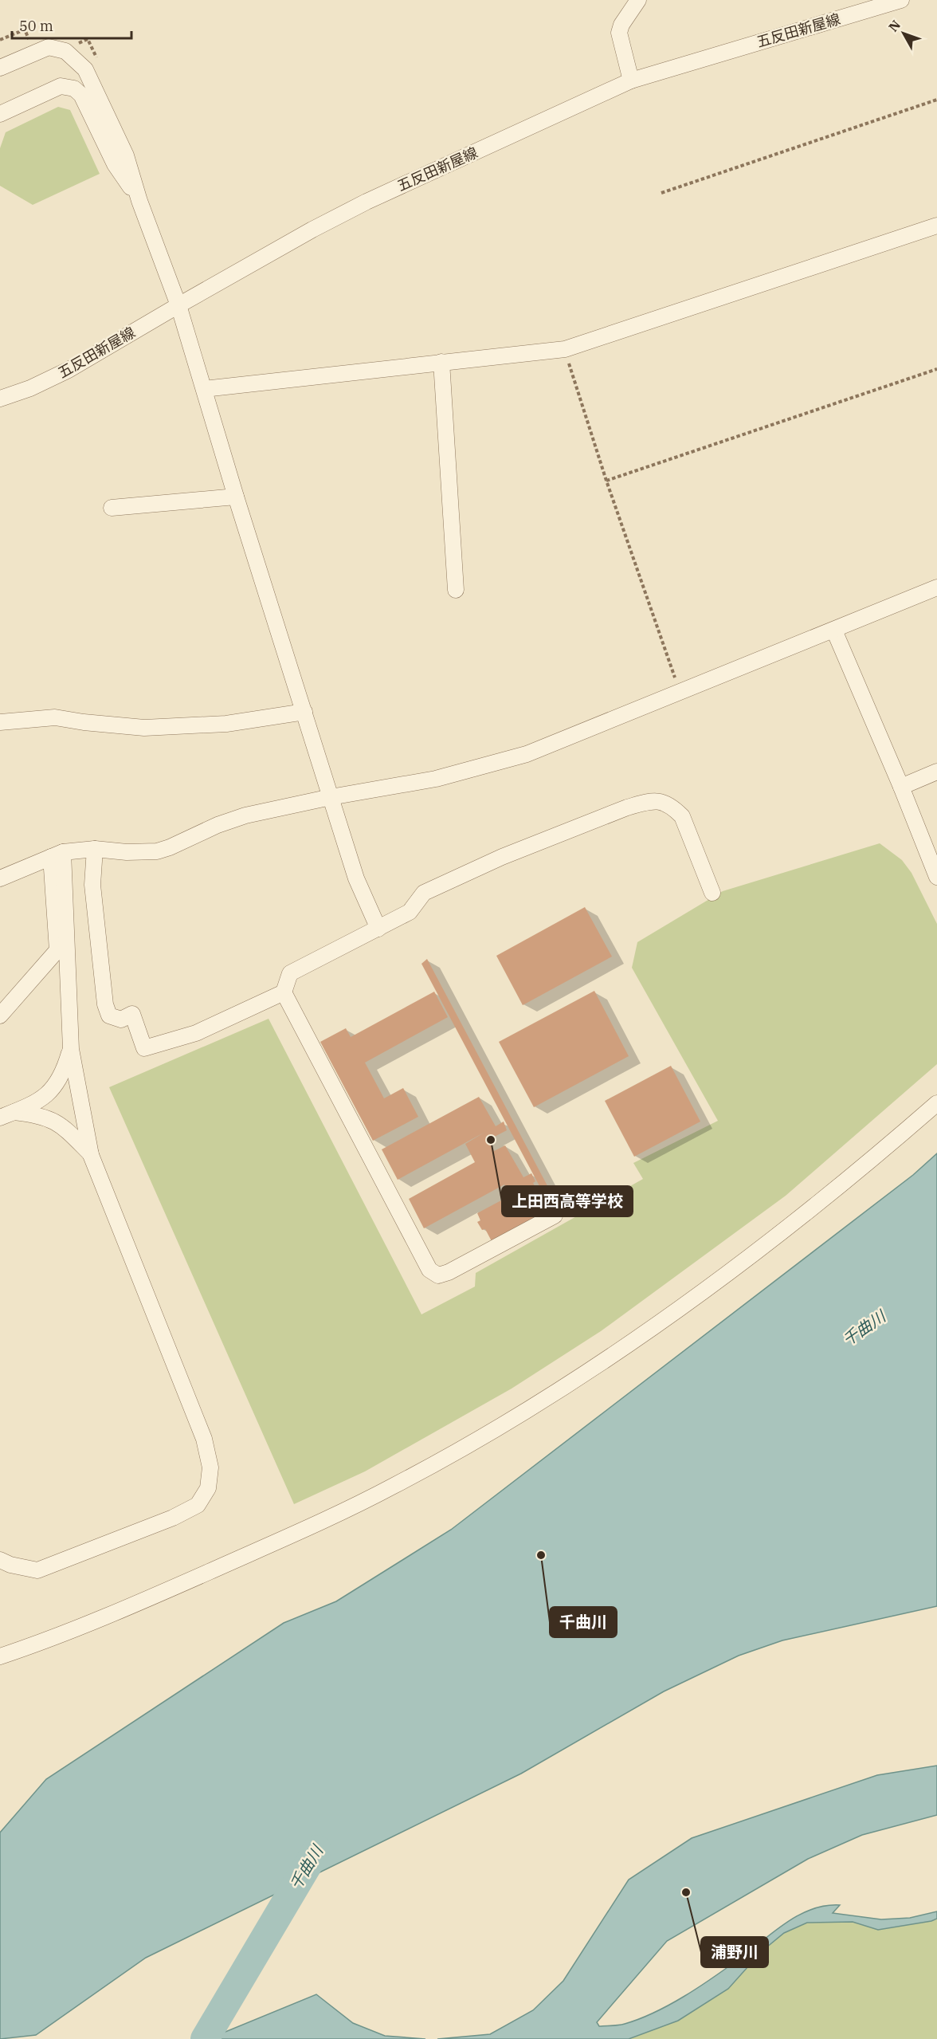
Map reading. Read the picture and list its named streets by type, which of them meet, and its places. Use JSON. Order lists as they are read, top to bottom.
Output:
{
  "streets": {
    "street": ["五反田新屋線"]
  },
  "water": ["千曲川"],
  "places": ["上田西高等学校", "千曲川", "浦野川"],
  "scale_bar": "50 m",
  "north": "top left"
}
